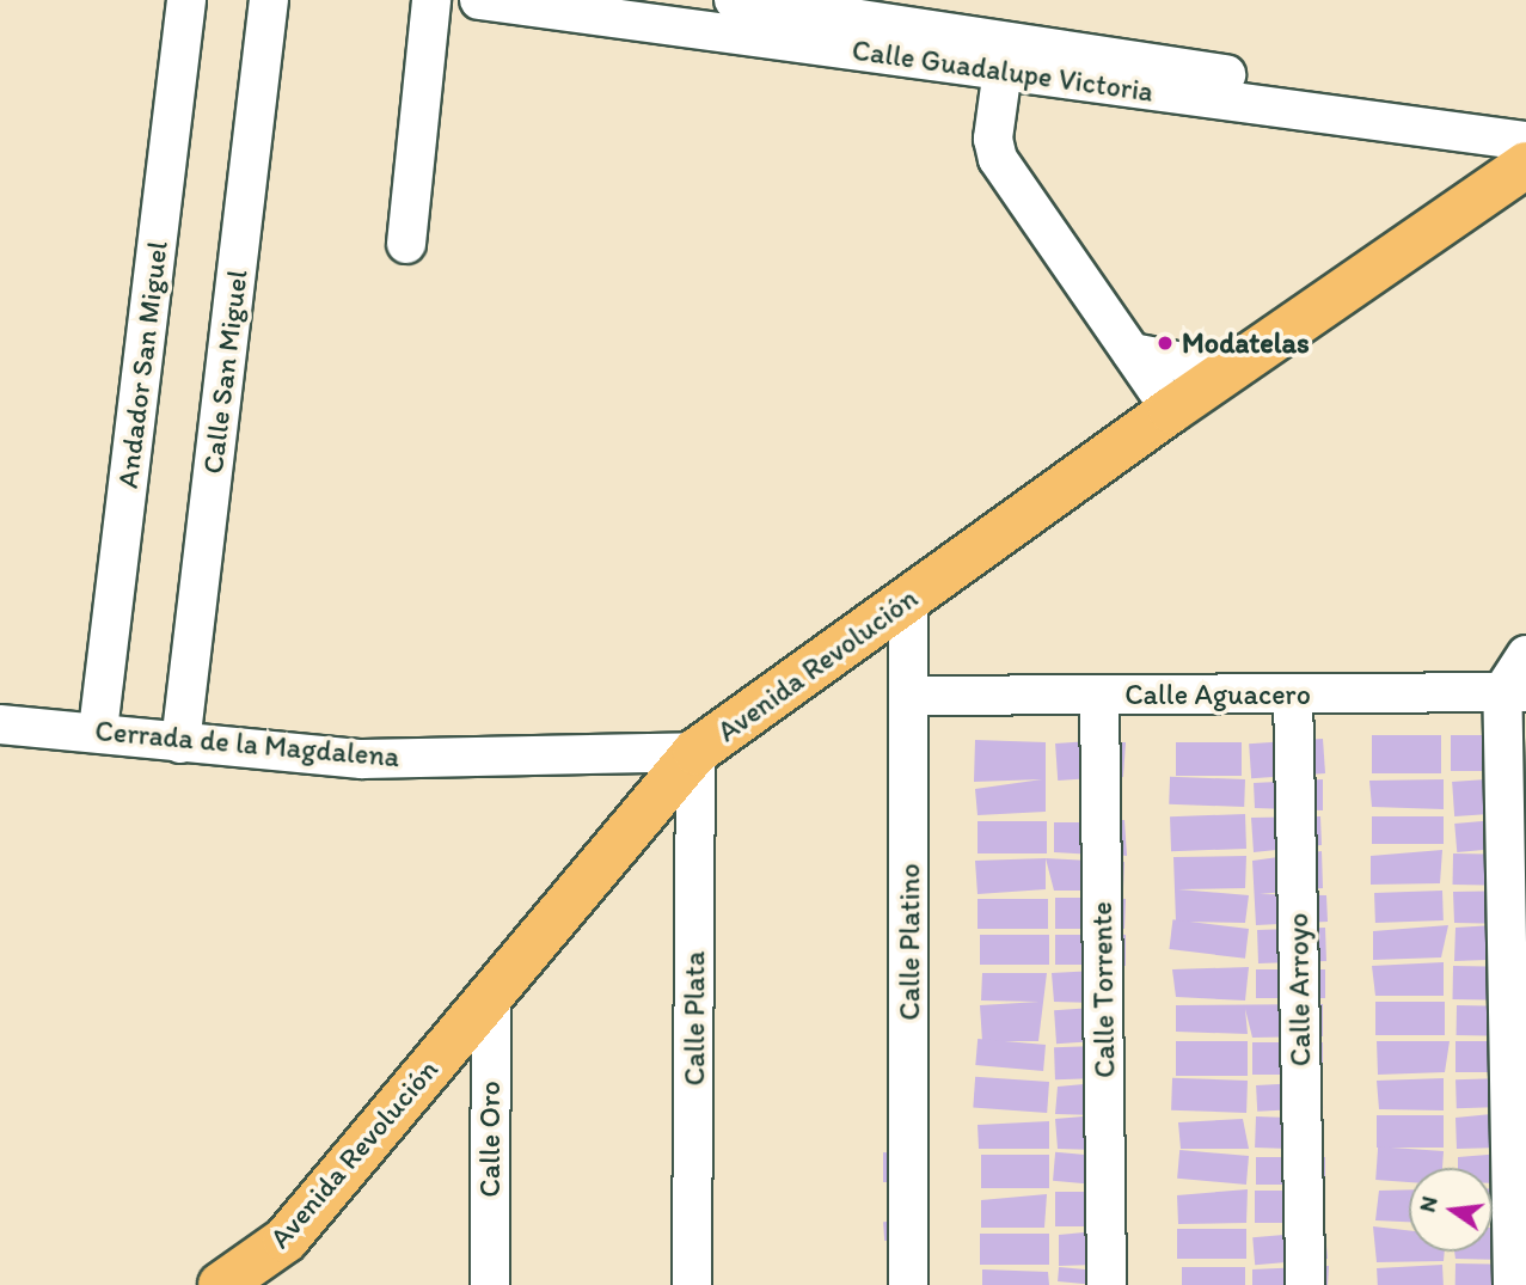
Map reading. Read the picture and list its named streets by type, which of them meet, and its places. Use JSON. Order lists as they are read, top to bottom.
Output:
{
  "streets": {
    "main road": ["Avenida Revolución"],
    "street": [
      "Calle Guadalupe Victoria",
      "Andador San Miguel",
      "Calle San Miguel",
      "Calle Aguacero",
      "Cerrada de la Magdalena",
      "Calle Platino",
      "Calle Torrente",
      "Calle Arroyo",
      "Calle Plata",
      "Calle Oro"
    ]
  },
  "crossings": [
    ["Andador San Miguel", "Cerrada de la Magdalena"],
    ["Calle San Miguel", "Cerrada de la Magdalena"],
    ["Avenida Revolución", "Cerrada de la Magdalena"],
    ["Avenida Revolución", "Calle Platino"],
    ["Avenida Revolución", "Calle Plata"],
    ["Avenida Revolución", "Calle Oro"],
    ["Calle Aguacero", "Calle Platino"],
    ["Calle Aguacero", "Calle Torrente"],
    ["Calle Aguacero", "Calle Arroyo"],
    ["Cerrada de la Magdalena", "Calle Plata"]
  ],
  "places": ["Modatelas"],
  "north": "left"
}
